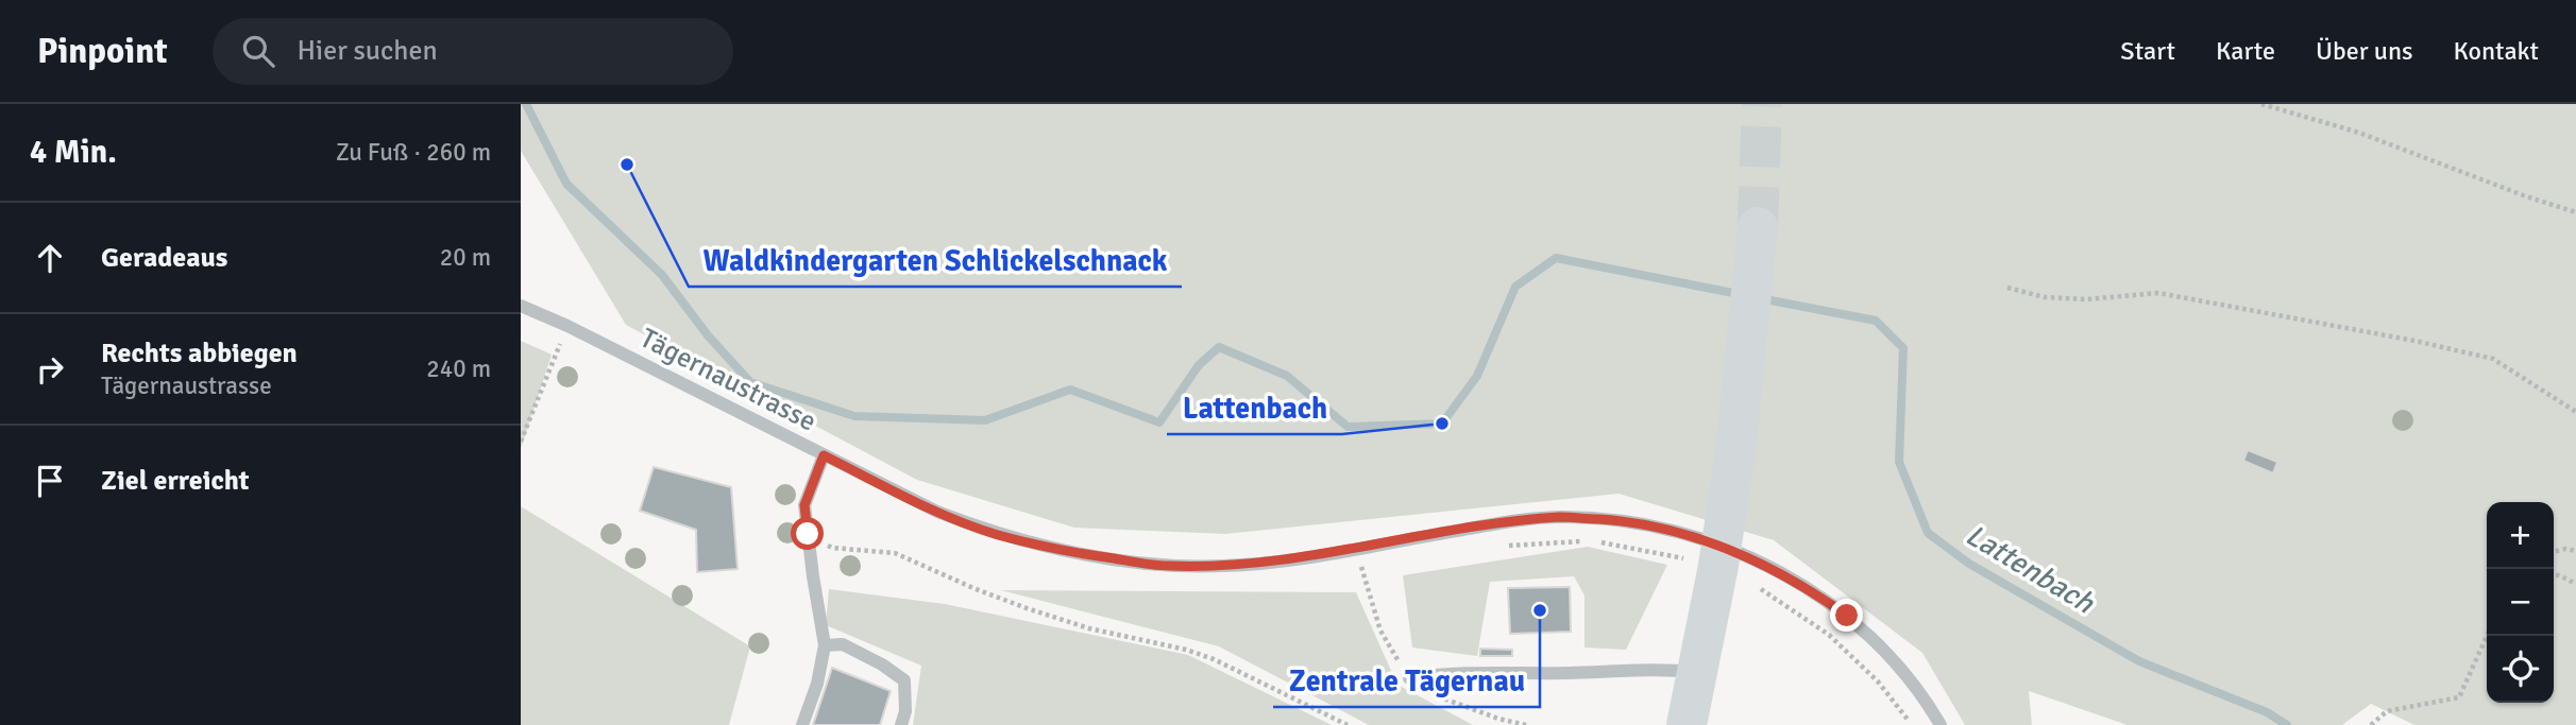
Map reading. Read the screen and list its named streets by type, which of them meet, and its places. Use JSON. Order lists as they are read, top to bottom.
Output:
{
  "streets": {
    "street": ["Tägernaustrasse"]
  },
  "water": ["Lattenbach"],
  "places": ["Waldkindergarten Schlickelschnack", "Lattenbach", "Zentrale Tägernau"],
  "page": {
    "header": "Pinpoint",
    "search": "Hier suchen",
    "nav": [
      "Start",
      "Karte",
      "Über uns",
      "Kontakt"
    ],
    "heading": ["4 Min.", "Zu Fuß · 260 m"],
    "list": [
      ["Geradeaus", "20 m"],
      ["Rechts abbiegen", "Tägernaustrasse", "240 m"],
      "Ziel erreicht"
    ],
    "map_buttons": ["+", "−"]
  }
}
